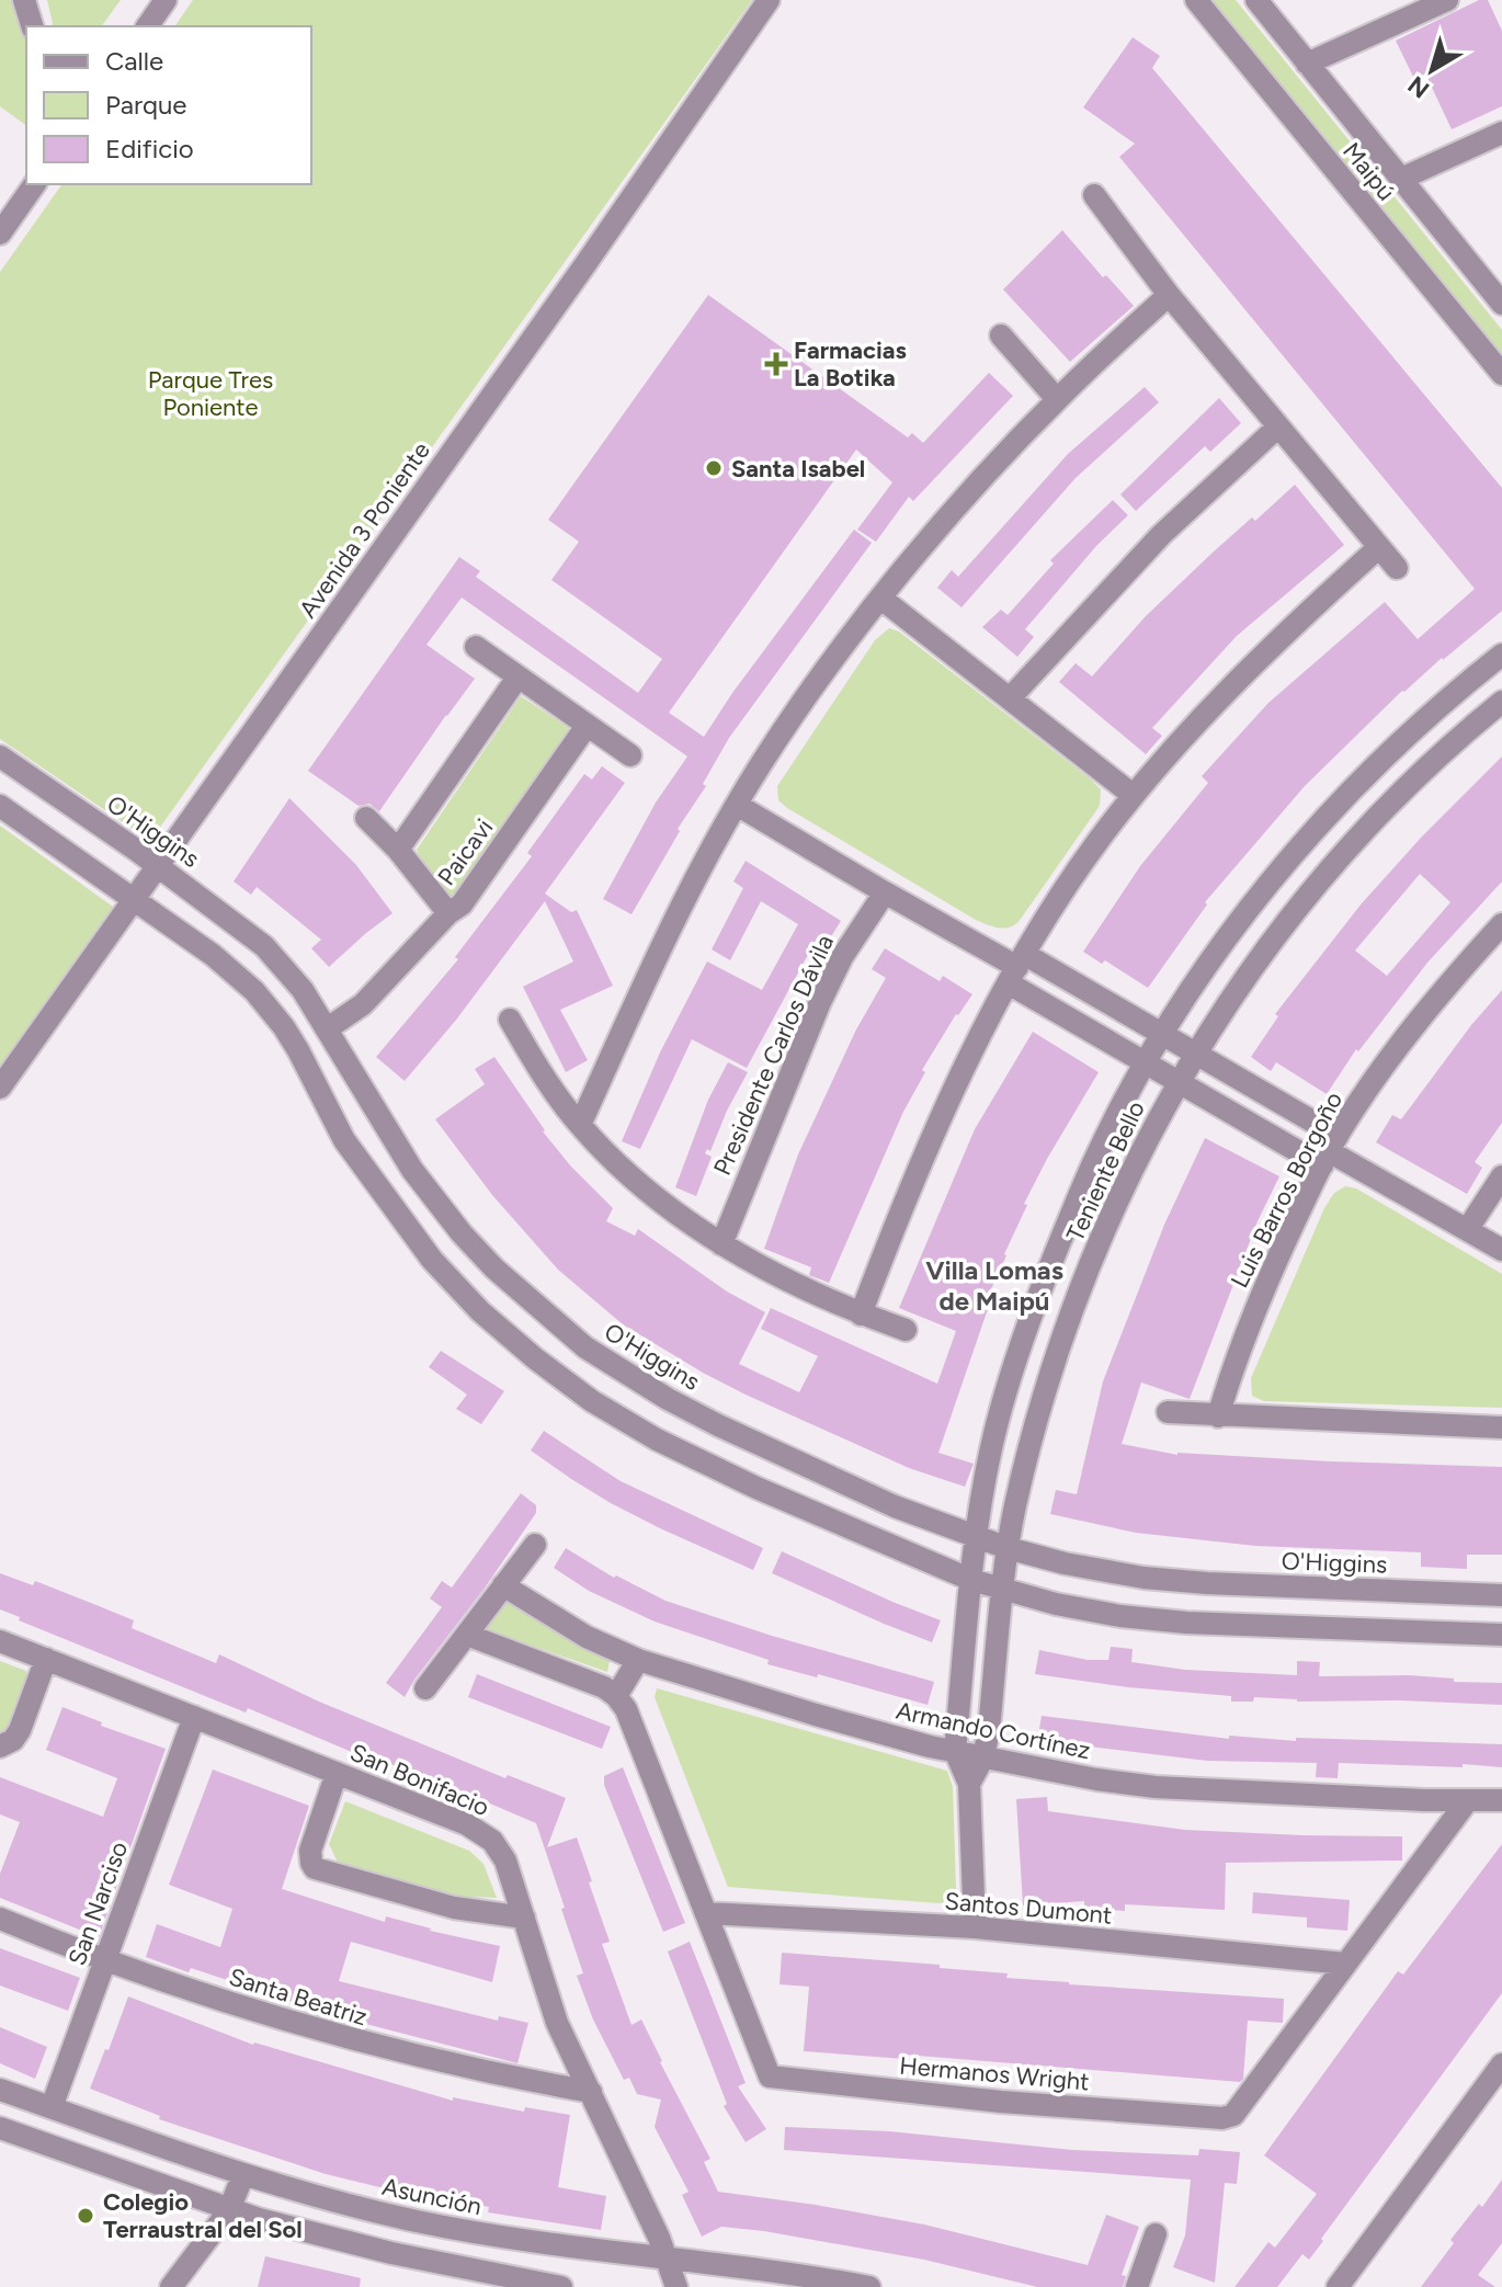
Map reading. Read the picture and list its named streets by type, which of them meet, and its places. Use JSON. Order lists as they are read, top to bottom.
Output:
{
  "streets": {
    "street": [
      "Maipú",
      "Avenida 3 Poniente",
      "O'Higgins",
      "Paicavi",
      "Presidente Carlos Dávila",
      "Teniente Bello",
      "Luis Barros Borgoño",
      "Armando Cortínez",
      "San Bonifacio",
      "San Narciso",
      "Santos Dumont",
      "Santa Beatriz",
      "Hermanos Wright",
      "Asunción"
    ]
  },
  "crossings": [
    ["Avenida 3 Poniente", "O'Higgins"],
    ["O'Higgins", "Paicavi"],
    ["O'Higgins", "Teniente Bello"],
    ["Teniente Bello", "Armando Cortínez"],
    ["Armando Cortínez", "Hermanos Wright"],
    ["San Bonifacio", "San Narciso"],
    ["San Bonifacio", "Santa Beatriz"],
    ["San Bonifacio", "Asunción"],
    ["San Narciso", "Santa Beatriz"],
    ["San Narciso", "Asunción"],
    ["Santos Dumont", "Hermanos Wright"]
  ],
  "districts": ["Villa Lomas de Maipú"],
  "parks": ["Parque Tres Poniente"],
  "places": {
    "health": ["Farmacias La Botika"],
    "other": ["Santa Isabel", "Colegio Terraustral del Sol"]
  },
  "legend": ["Calle", "Parque", "Edificio"],
  "north": "bottom left"
}
